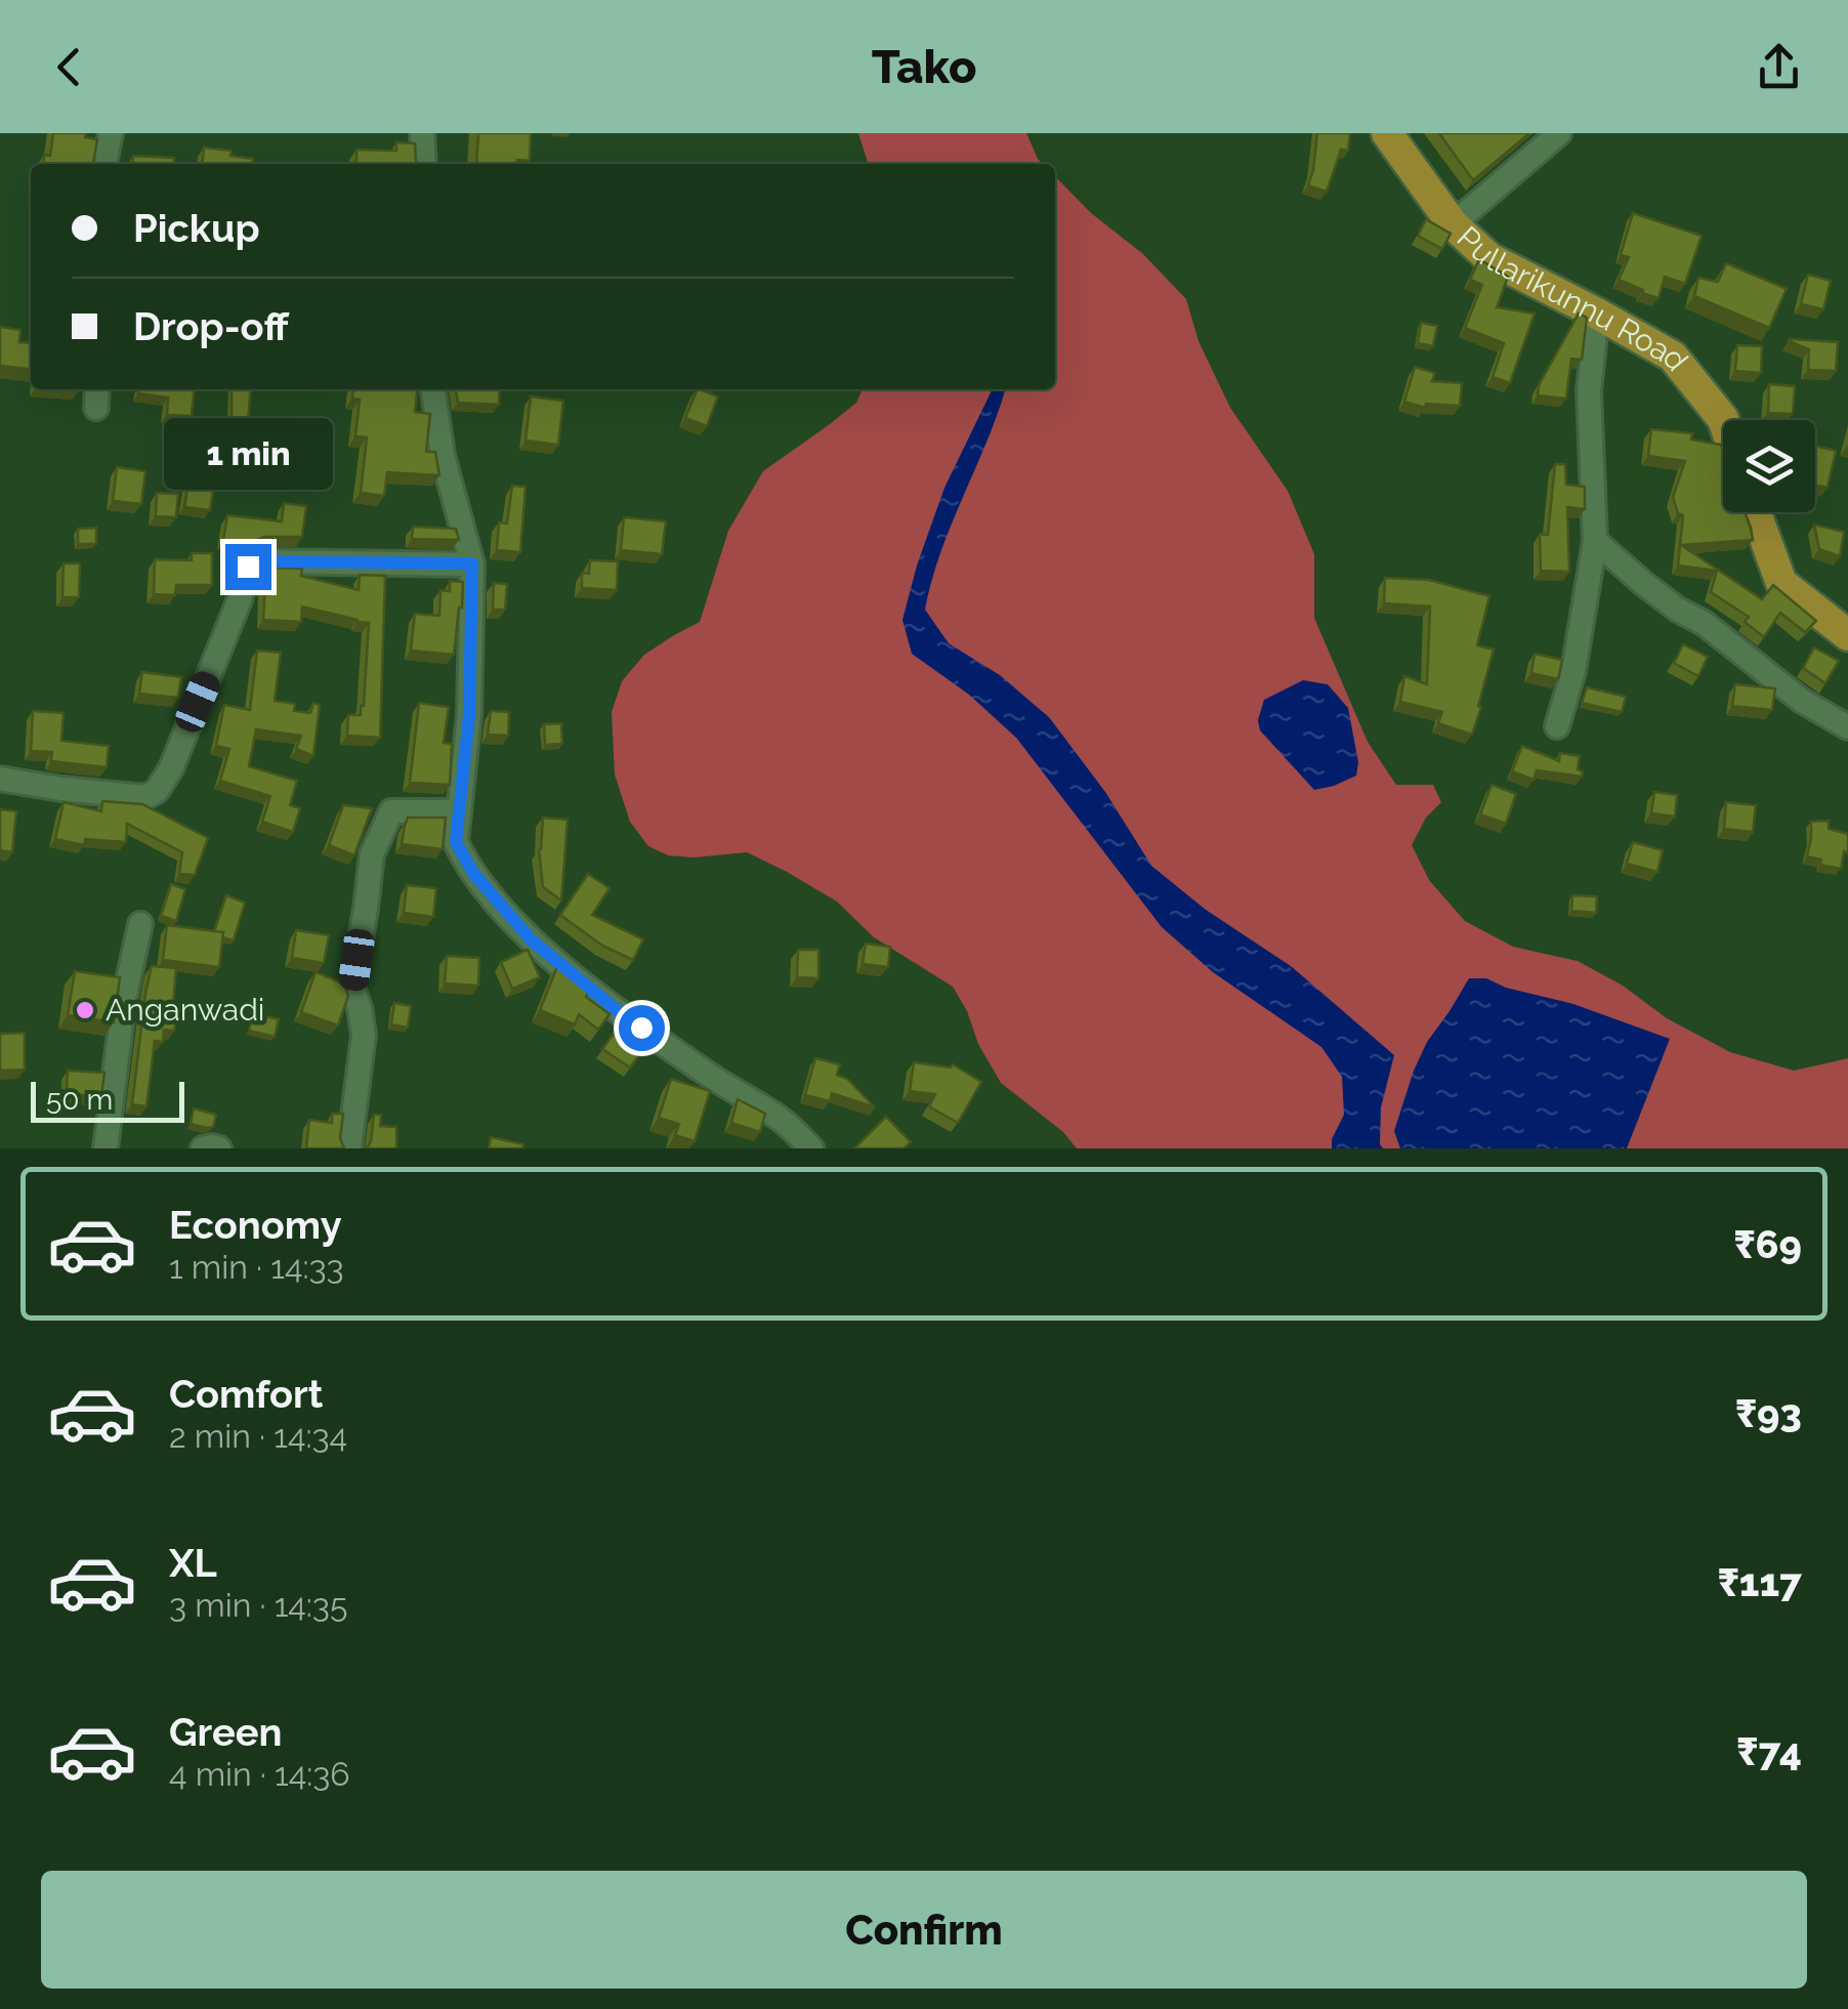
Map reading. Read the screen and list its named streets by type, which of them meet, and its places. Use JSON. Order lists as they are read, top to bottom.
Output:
{
  "streets": {
    "main road": ["Pullarikunnu Road"]
  },
  "places": ["Anganwadi"],
  "scale_bar": "50 m",
  "page": {
    "header": "Tako",
    "banner": ["Pickup", "Drop-off"],
    "bubble": "1 min",
    "scale": "50 m",
    "list": [
      {
        "name": "Economy",
        "note": "1 min · 14:33",
        "value": "₹69"
      },
      {
        "name": "Comfort",
        "note": "2 min · 14:34",
        "value": "₹93"
      },
      {
        "name": "XL",
        "note": "3 min · 14:35",
        "value": "₹117"
      },
      {
        "name": "Green",
        "note": "4 min · 14:36",
        "value": "₹74"
      }
    ],
    "buttons": "Confirm"
  }
}
